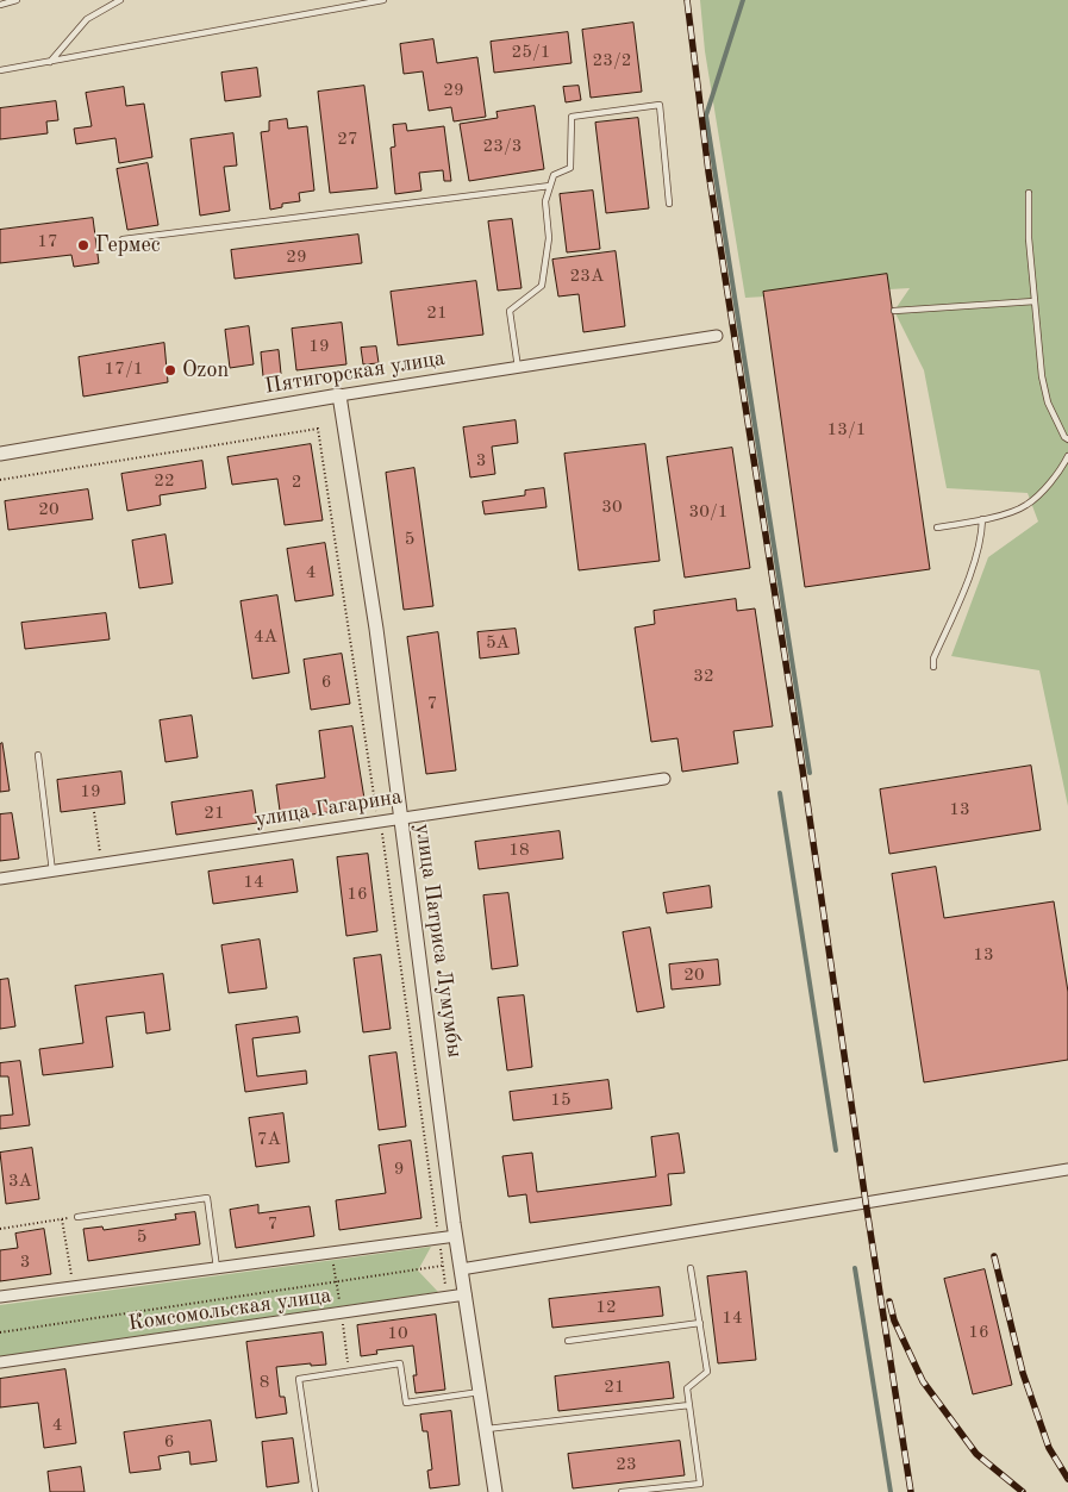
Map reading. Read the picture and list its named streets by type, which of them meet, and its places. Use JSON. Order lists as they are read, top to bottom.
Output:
{
  "streets": {
    "street": [
      "Пятигорская улица",
      "улица Гагарина",
      "улица Патриса Лумумбы",
      "Комсомольская улица"
    ]
  },
  "crossings": [
    ["Пятигорская улица", "улица Патриса Лумумбы"],
    ["улица Гагарина", "улица Патриса Лумумбы"],
    ["улица Патриса Лумумбы", "Комсомольская улица"]
  ],
  "places": ["Гермес", "Ozon"],
  "house_numbers": [
    "25/1",
    "23/2",
    "29",
    "27",
    "23/3",
    "17",
    "29",
    "23А",
    "21",
    "19",
    "17/1",
    "13/1",
    "3",
    "22",
    "2",
    "30",
    "20",
    "30/1",
    "5",
    "4",
    "4А",
    "5А",
    "32",
    "6",
    "7",
    "19",
    "13",
    "21",
    "18",
    "14",
    "16",
    "13",
    "20",
    "15",
    "7А",
    "9",
    "3А",
    "7",
    "5",
    "3",
    "12",
    "14",
    "16",
    "10",
    "8",
    "21",
    "4",
    "6",
    "23"
  ]
}
